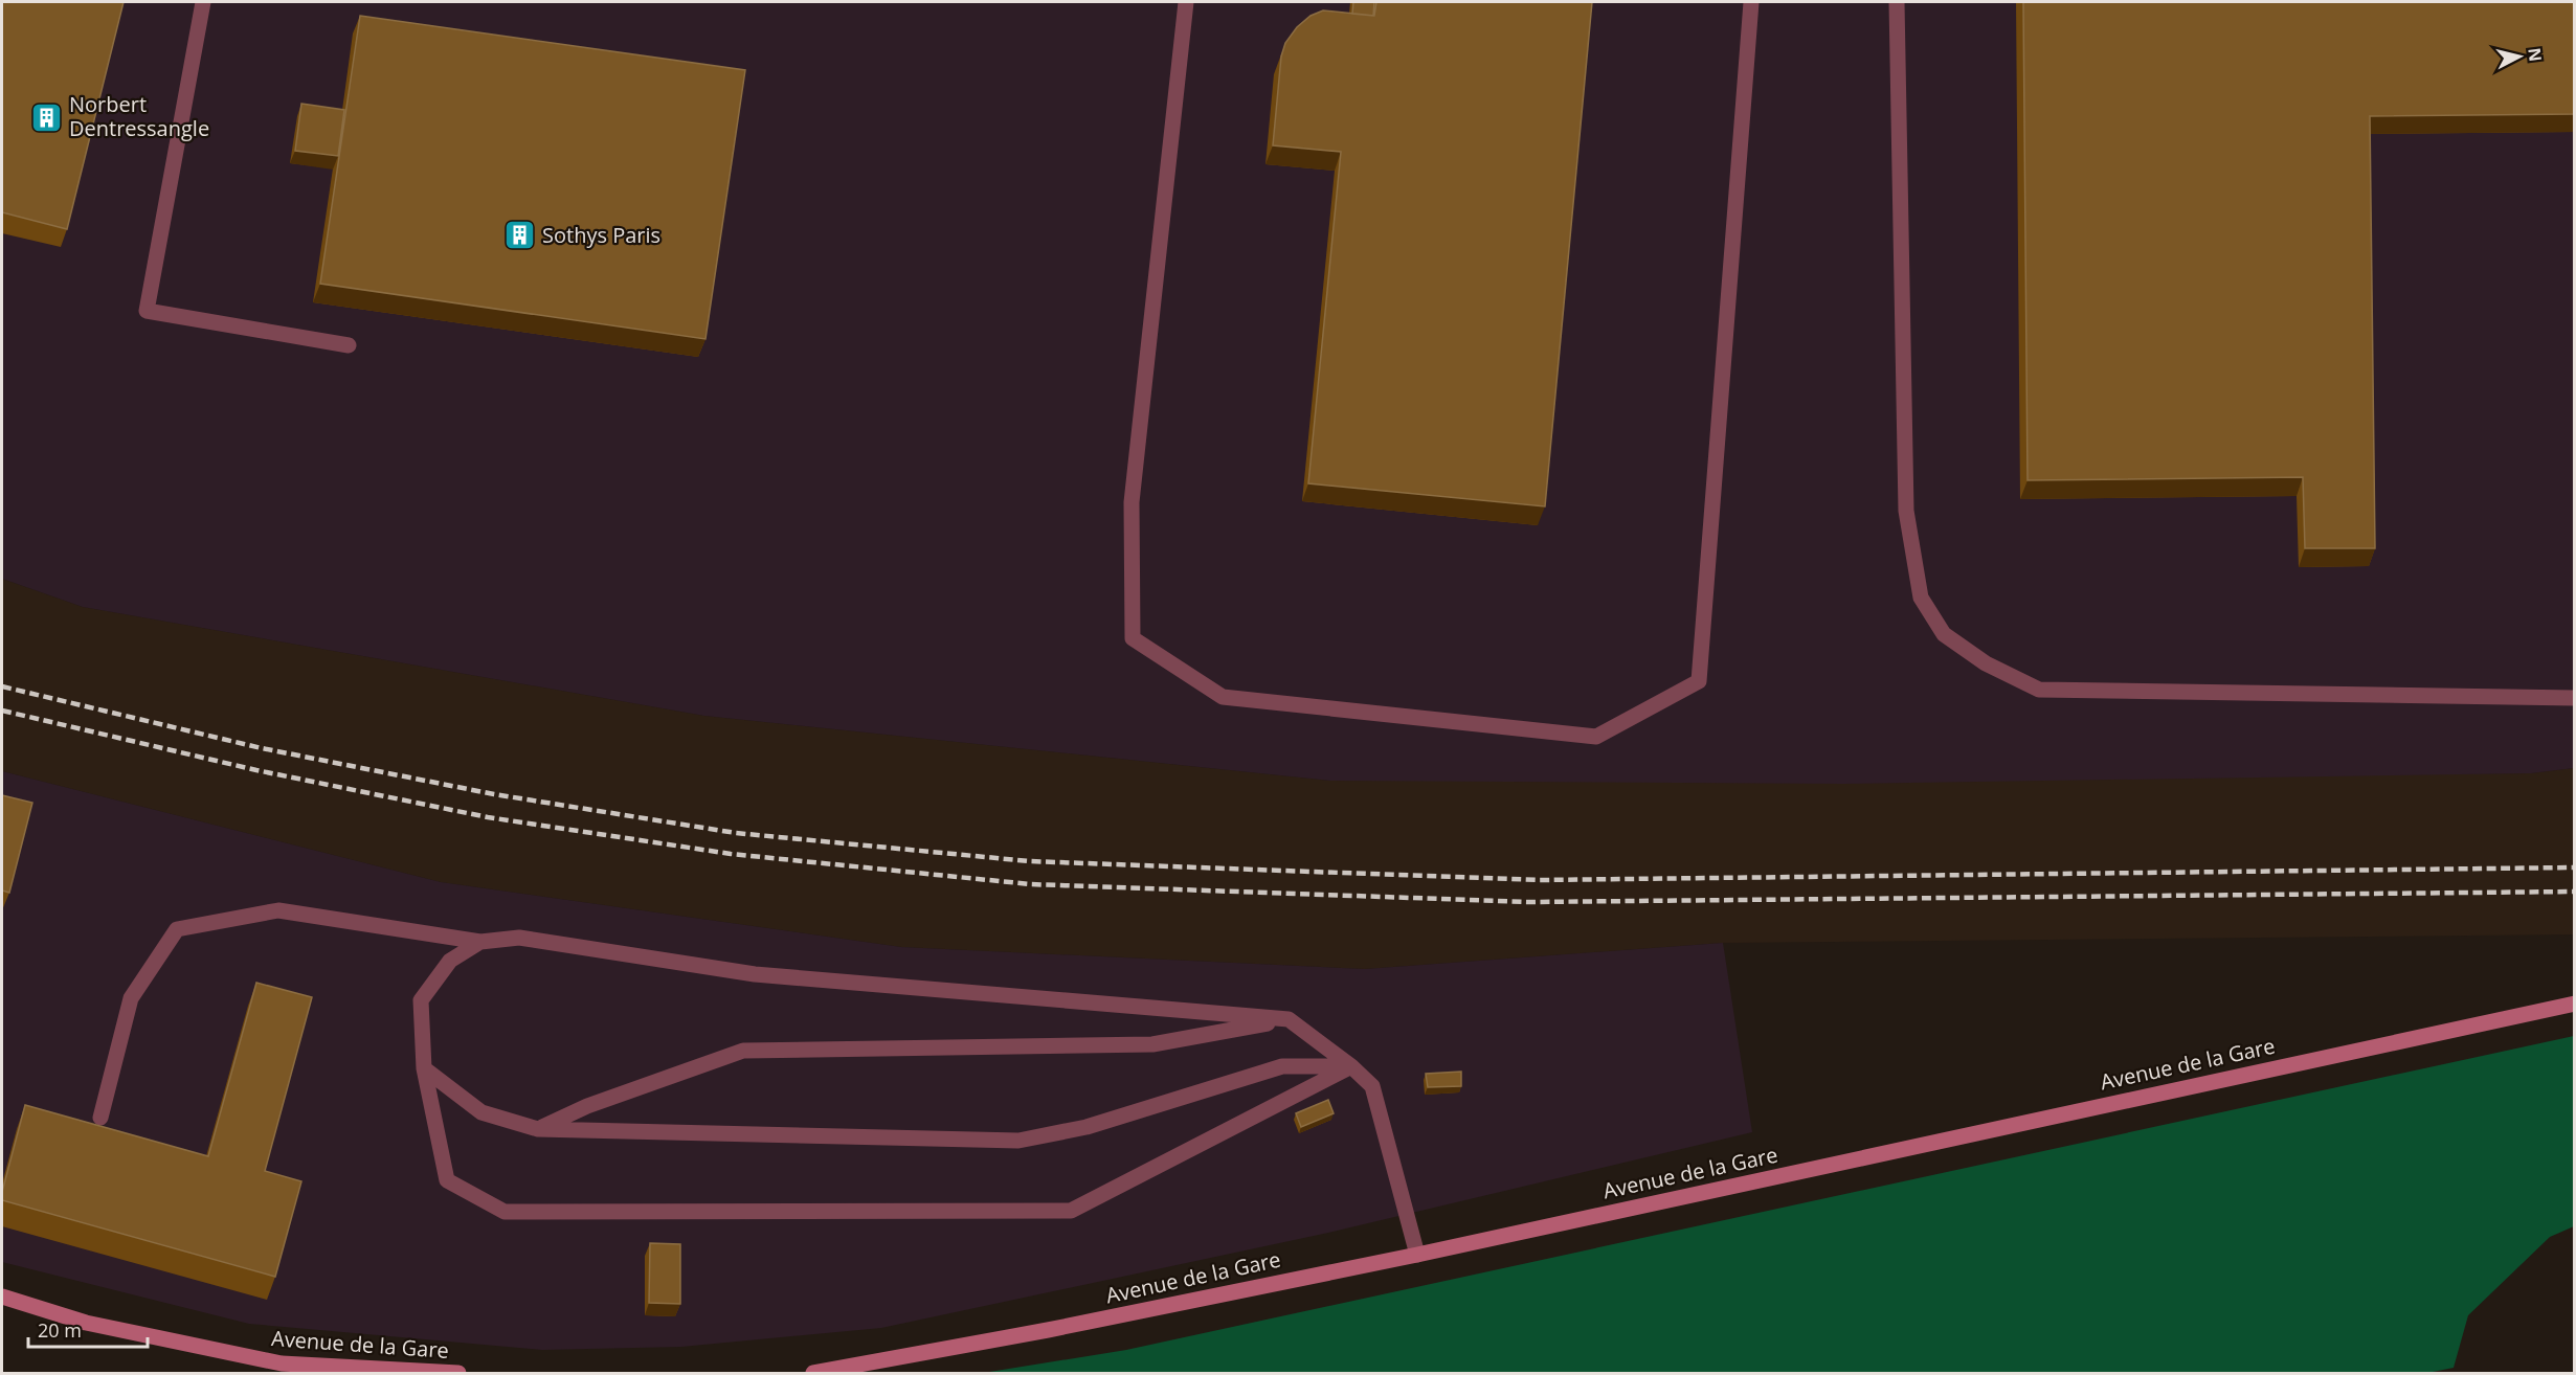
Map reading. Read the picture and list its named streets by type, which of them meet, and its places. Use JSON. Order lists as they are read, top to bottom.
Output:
{
  "streets": {
    "street": ["Avenue de la Gare"]
  },
  "places": {
    "building": ["Norbert Dentressangle", "Sothys Paris"]
  },
  "scale_bar": "20 m",
  "north": "right"
}
